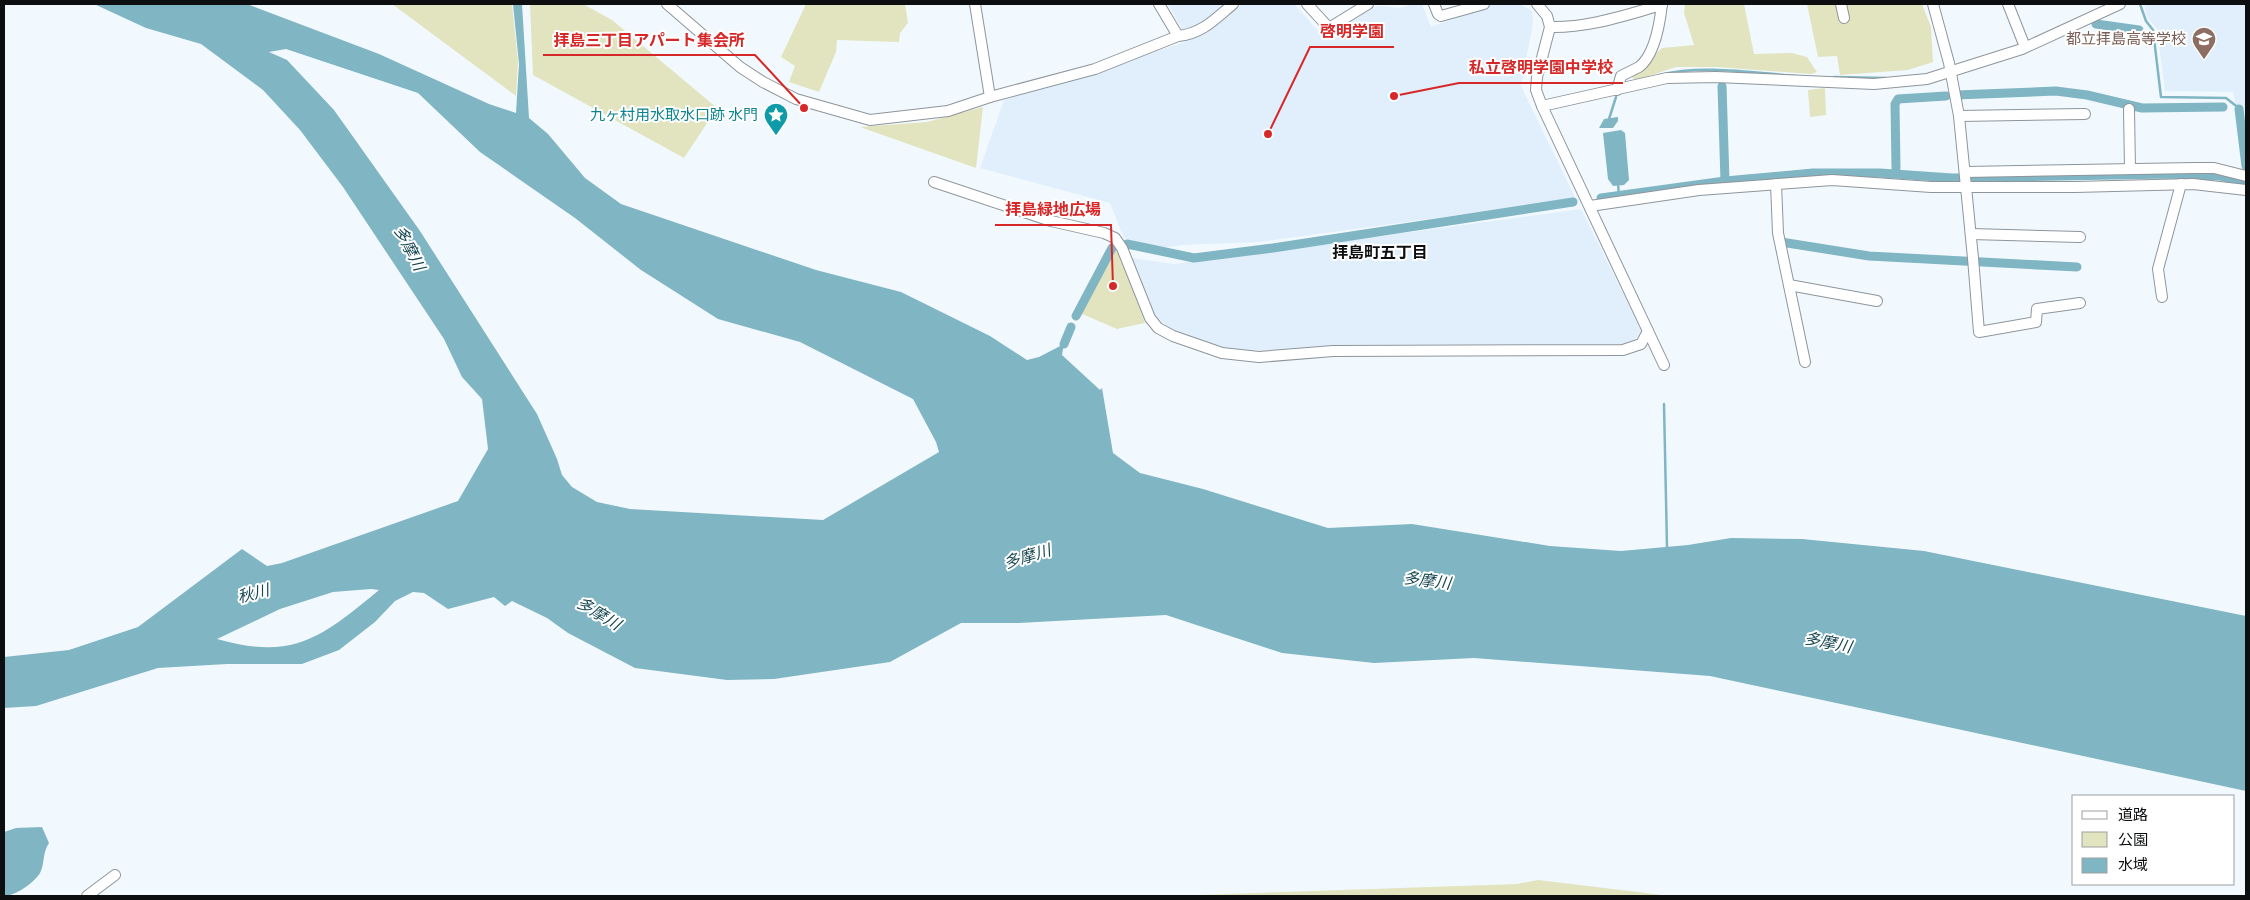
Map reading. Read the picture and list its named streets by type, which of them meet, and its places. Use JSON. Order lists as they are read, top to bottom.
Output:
{
  "districts": ["拝島町五丁目"],
  "water": ["多摩川", "秋川"],
  "places": {
    "school or university": ["都立拝島高等学校"],
    "other": [
      "私立啓明学園中学校",
      "拝島三丁目アパート集会所",
      "啓明学園",
      "拝島緑地広場"
    ],
    "place": ["九ヶ村用水取水口跡 水門"]
  },
  "legend": ["道路", "公園", "水域"]
}
